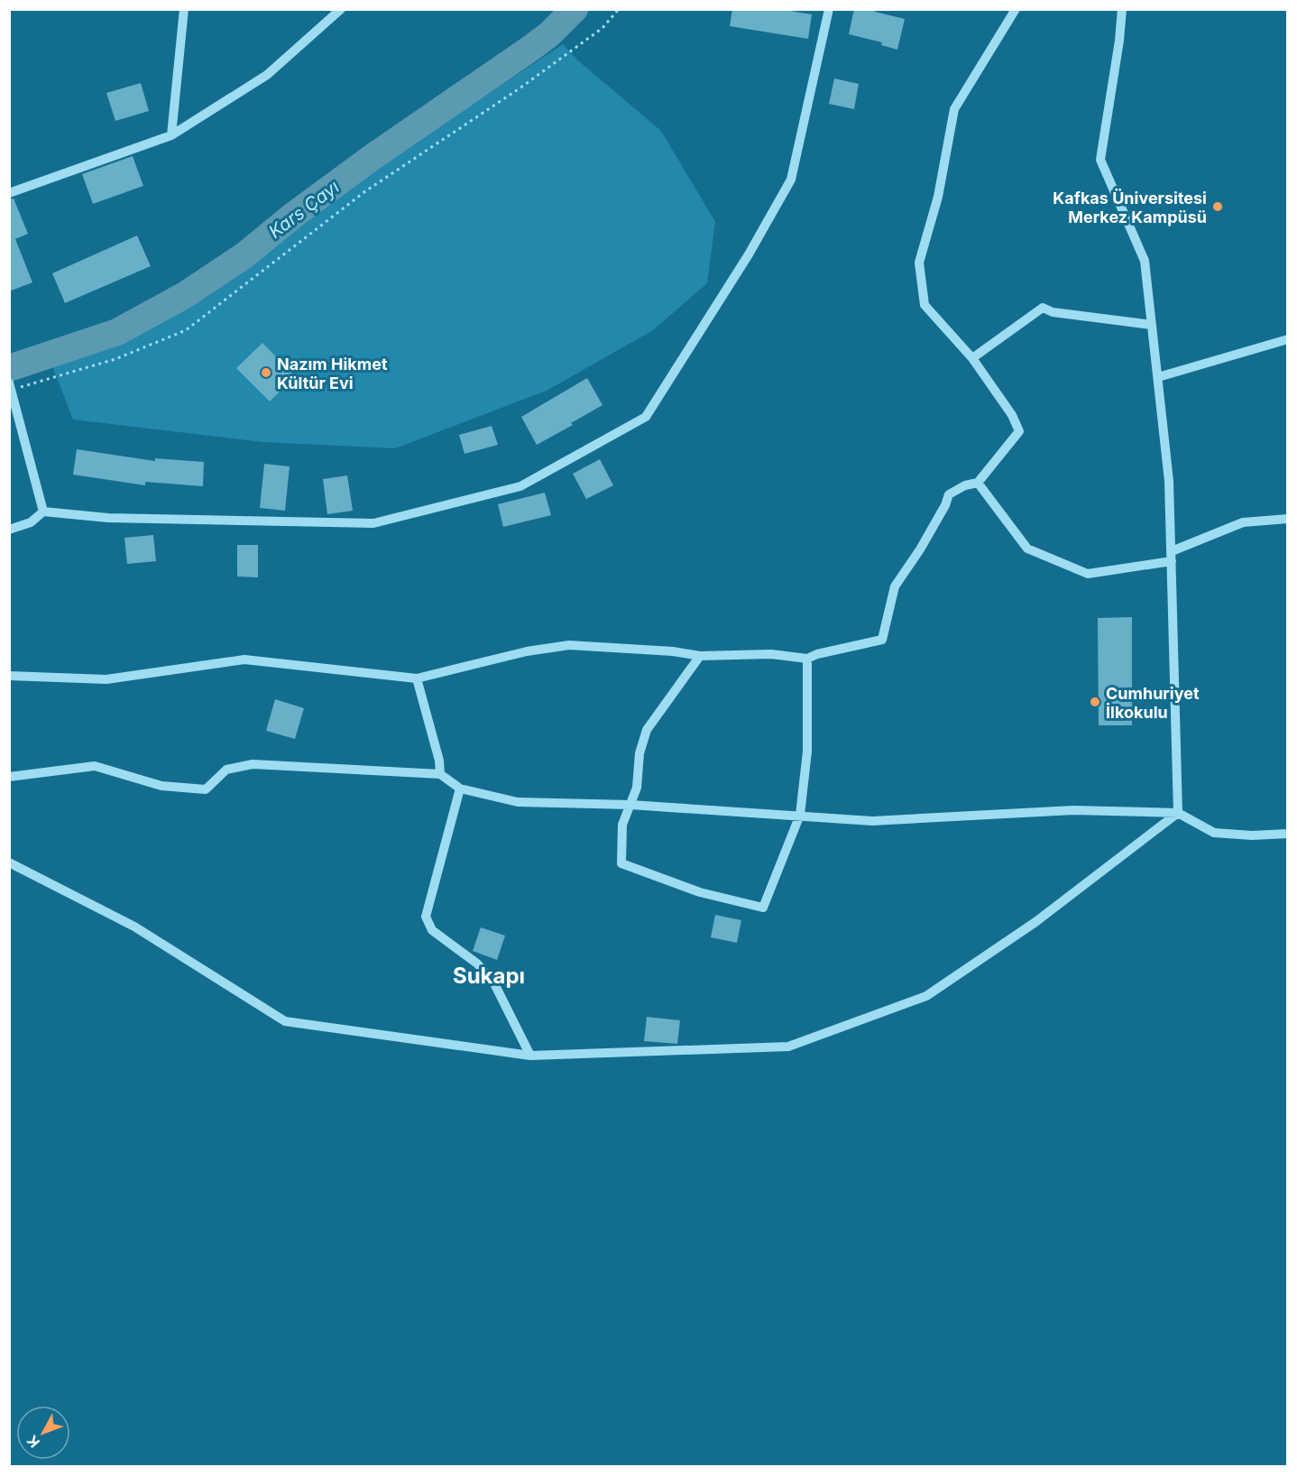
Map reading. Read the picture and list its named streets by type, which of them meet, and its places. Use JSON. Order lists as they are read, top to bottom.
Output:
{
  "districts": ["Sukapı"],
  "water": ["Kars Çayı"],
  "places": ["Kafkas Üniversitesi Merkez Kampüsü", "Nazım Hikmet Kültür Evi", "Cumhuriyet İlkokulu"],
  "north": "bottom left"
}
